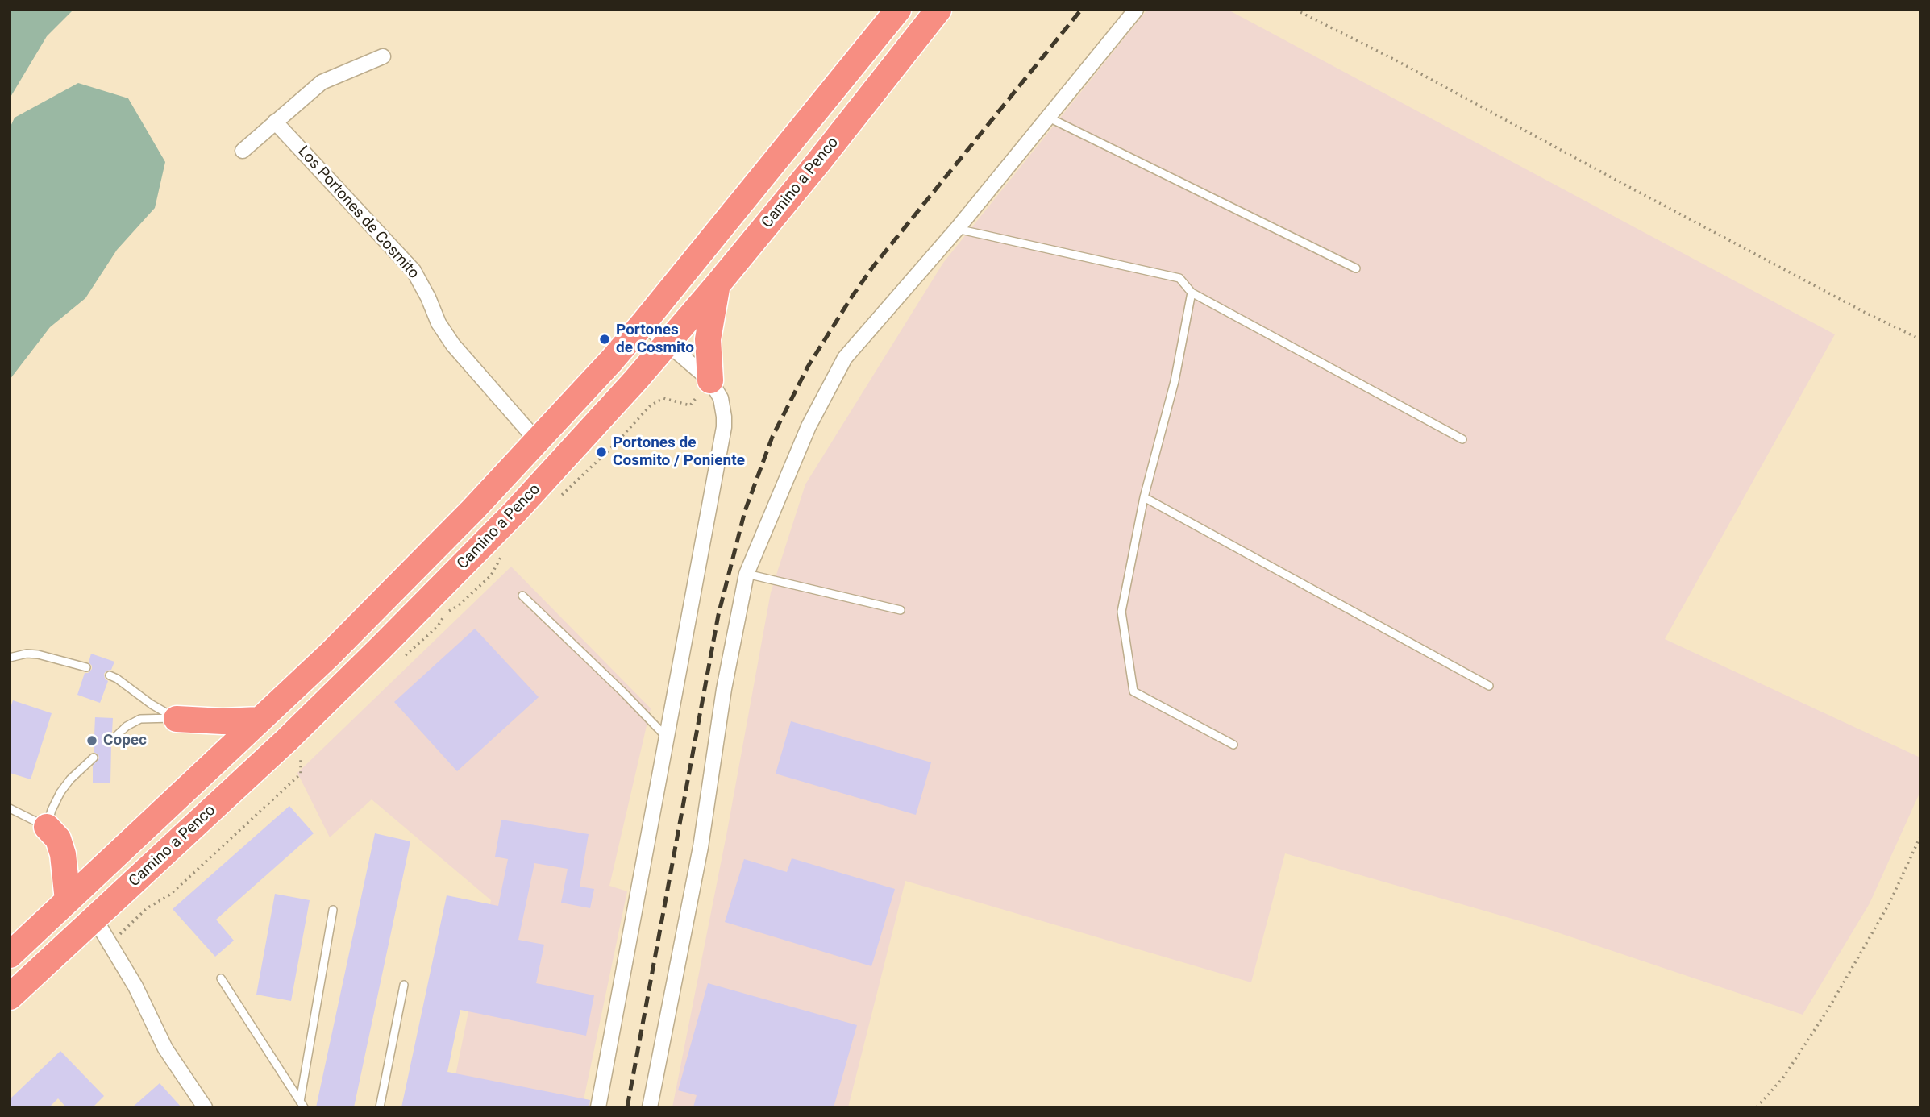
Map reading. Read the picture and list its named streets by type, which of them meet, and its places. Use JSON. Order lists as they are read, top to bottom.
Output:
{
  "streets": {
    "highway": ["Camino a Penco"],
    "street": ["Los Portones de Cosmito"]
  },
  "crossings": [
    ["Camino a Penco", "Los Portones de Cosmito"]
  ],
  "places": ["Portones de Cosmito", "Portones de Cosmito / Poniente", "Copec"]
}
